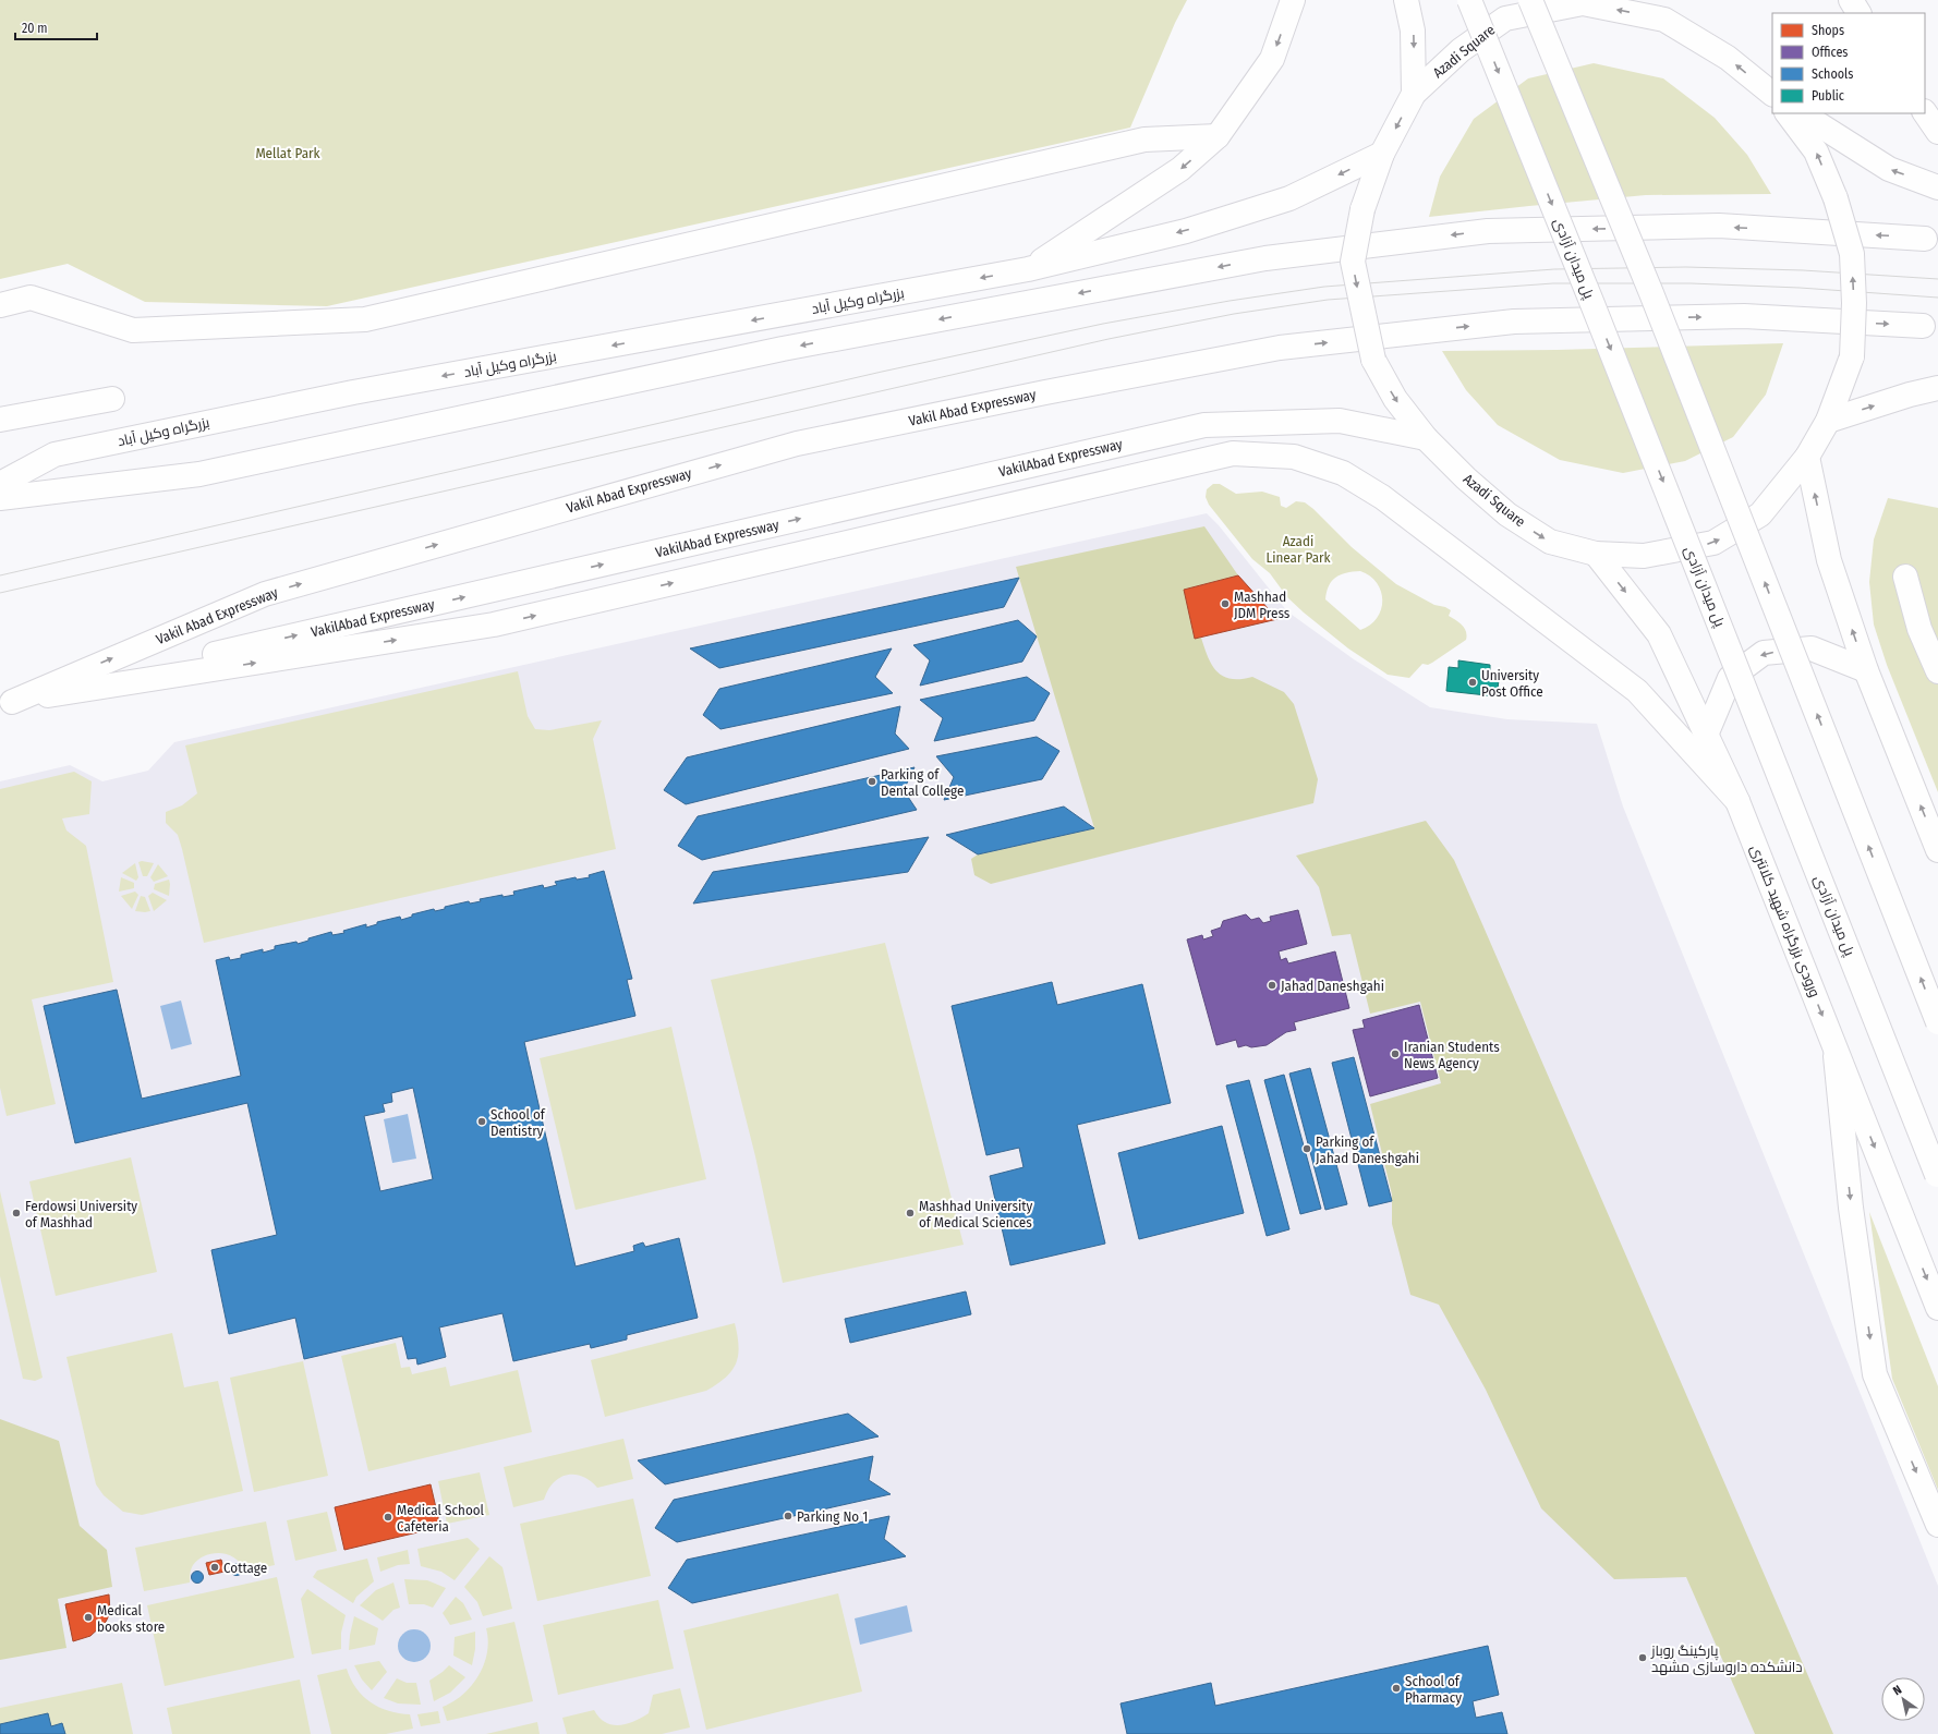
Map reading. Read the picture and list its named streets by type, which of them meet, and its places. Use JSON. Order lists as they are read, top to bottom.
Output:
{
  "streets": {
    "main road": [
      "Azadi Square",
      "پل میدان آزادی",
      "بزرگراه وکیل آباد",
      "Vakil Abad Expressway",
      "VakilAbad Expressway",
      "ورودی بزرگراه شهید کلانتری"
    ]
  },
  "crossings": [
    ["Azadi Square", "VakilAbad Expressway"],
    ["Azadi Square", "ورودی بزرگراه شهید کلانتری"],
    ["Vakil Abad Expressway", "VakilAbad Expressway"]
  ],
  "parks": ["Mellat Park", "Azadi Linear Park"],
  "places": [
    "Mashhad JDM Press",
    "University Post Office",
    "Parking of Dental College",
    "Jahad Daneshgahi",
    "Iranian Students News Agency",
    "School of Dentistry",
    "Parking of Jahad Daneshgahi",
    "Ferdowsi University of Mashhad",
    "Mashhad University of Medical Sciences",
    "Parking No 1",
    "Medical School Cafeteria",
    "Cottage",
    "Medical books store",
    "پارکینگ روباز دانشکده داروسازی مشهد",
    "School of Pharmacy"
  ],
  "legend": [
    "Shops",
    "Offices",
    "Schools",
    "Public"
  ],
  "scale_bar": "20 m",
  "north": "top left"
}
